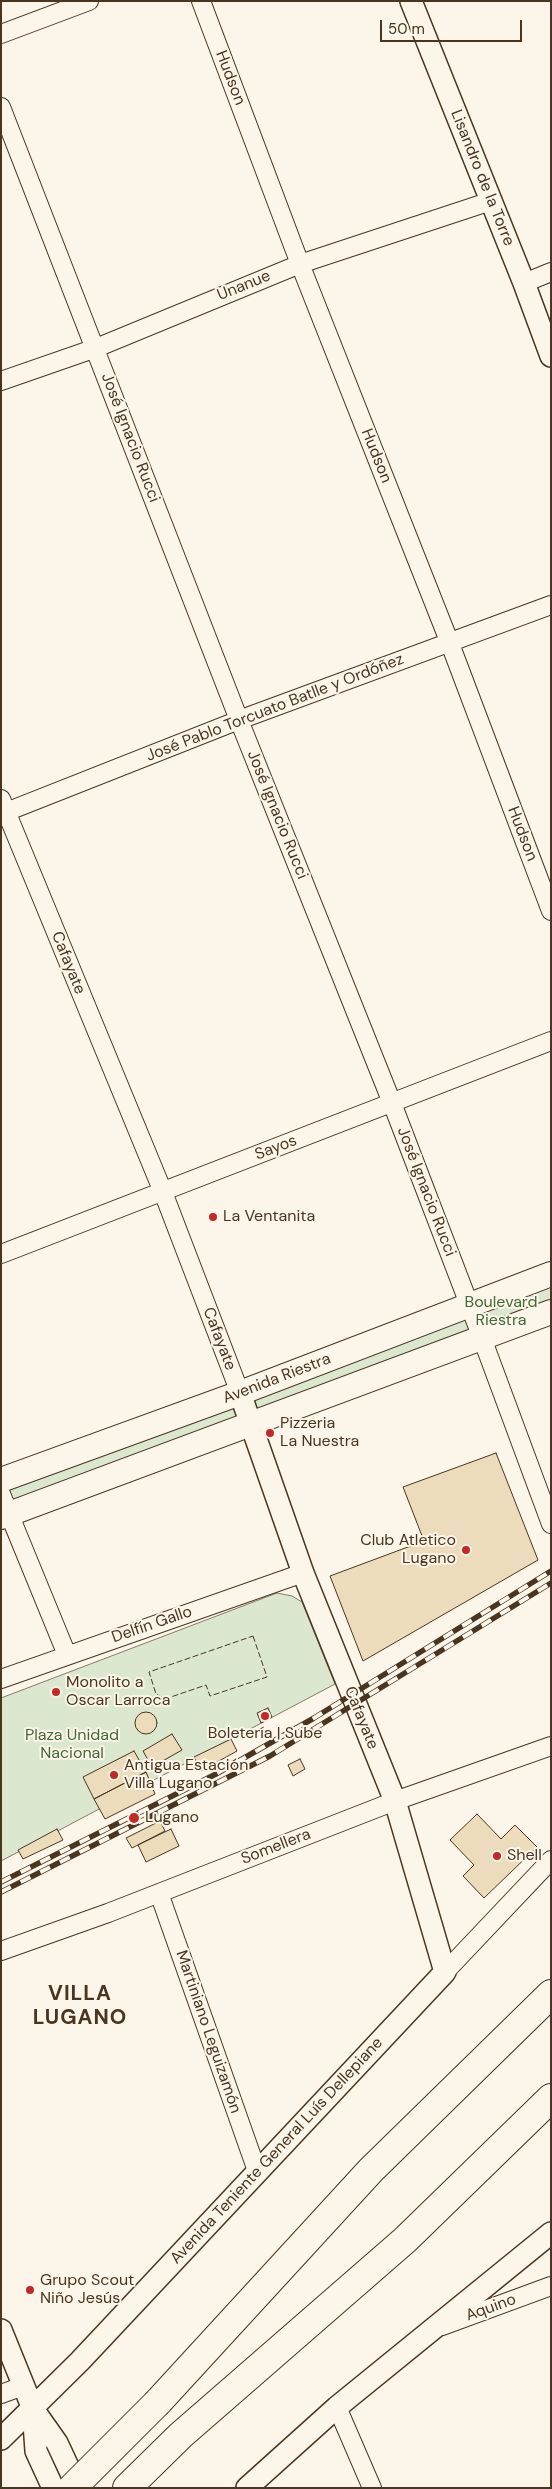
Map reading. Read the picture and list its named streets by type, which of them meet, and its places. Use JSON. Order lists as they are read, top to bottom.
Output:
{
  "streets": {
    "main road": ["Avenida Riestra"],
    "street": [
      "Hudson",
      "Lisandro de la Torre",
      "Unanue",
      "José Ignacio Rucci",
      "José Pablo Torcuato Batlle y Ordóñez",
      "Cafayate",
      "Sayos",
      "Delfín Gallo",
      "Somellera",
      "Martiniano Leguizamón",
      "Avenida Teniente General Luís Dellepiane",
      "Aquino"
    ]
  },
  "crossings": [
    ["Hudson", "Unanue"],
    ["Hudson", "José Pablo Torcuato Batlle y Ordóñez"],
    ["Lisandro de la Torre", "Unanue"],
    ["Unanue", "José Ignacio Rucci"],
    ["José Ignacio Rucci", "José Pablo Torcuato Batlle y Ordóñez"],
    ["José Ignacio Rucci", "Sayos"],
    ["José Ignacio Rucci", "Avenida Riestra"],
    ["José Pablo Torcuato Batlle y Ordóñez", "Cafayate"],
    ["Cafayate", "Sayos"],
    ["Cafayate", "Avenida Riestra"],
    ["Cafayate", "Delfín Gallo"],
    ["Cafayate", "Somellera"],
    ["Cafayate", "Avenida Teniente General Luís Dellepiane"],
    ["Somellera", "Martiniano Leguizamón"],
    ["Martiniano Leguizamón", "Avenida Teniente General Luís Dellepiane"]
  ],
  "districts": ["VILLA LUGANO"],
  "parks": ["Boulevard Riestra", "Plaza Unidad Nacional"],
  "places": [
    "La Ventanita",
    "Pizzeria La Nuestra",
    "Club Atletico Lugano",
    "Monolito a Oscar Larroca",
    "Boletería | Sube",
    "Antigua Estación Villa Lugano",
    "Lugano",
    "Shell",
    "Grupo Scout Niño Jesús"
  ],
  "scale_bar": "50 m"
}
